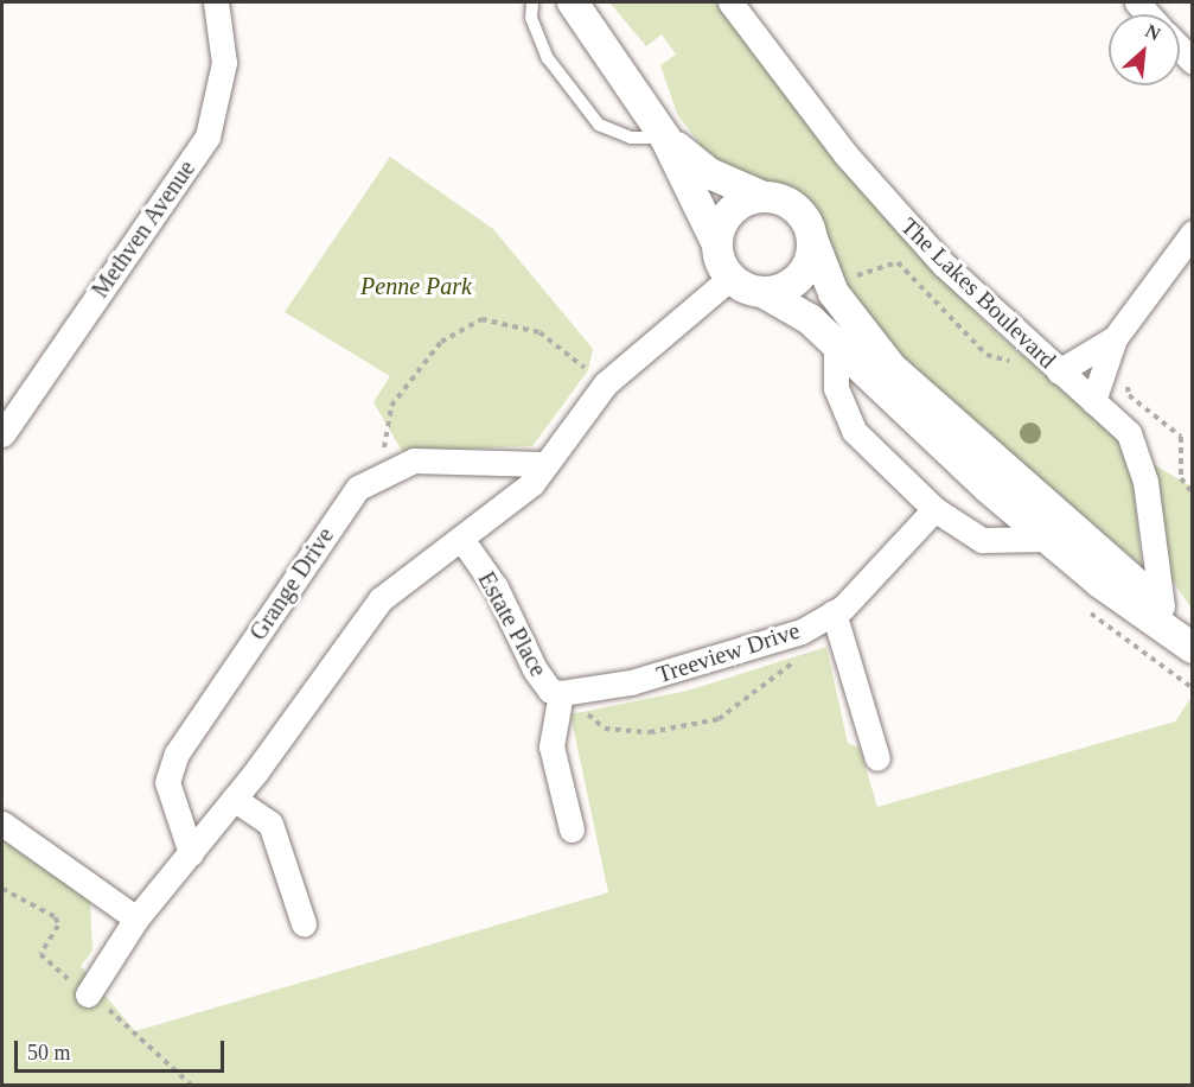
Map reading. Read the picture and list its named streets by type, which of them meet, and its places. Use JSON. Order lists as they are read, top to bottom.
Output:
{
  "streets": {
    "street": [
      "Methven Avenue",
      "The Lakes Boulevard",
      "Grange Drive",
      "Estate Place",
      "Treeview Drive"
    ]
  },
  "crossings": [
    ["Estate Place", "Treeview Drive"]
  ],
  "parks": ["Penne Park"],
  "scale_bar": "50 m",
  "north": "top right"
}
